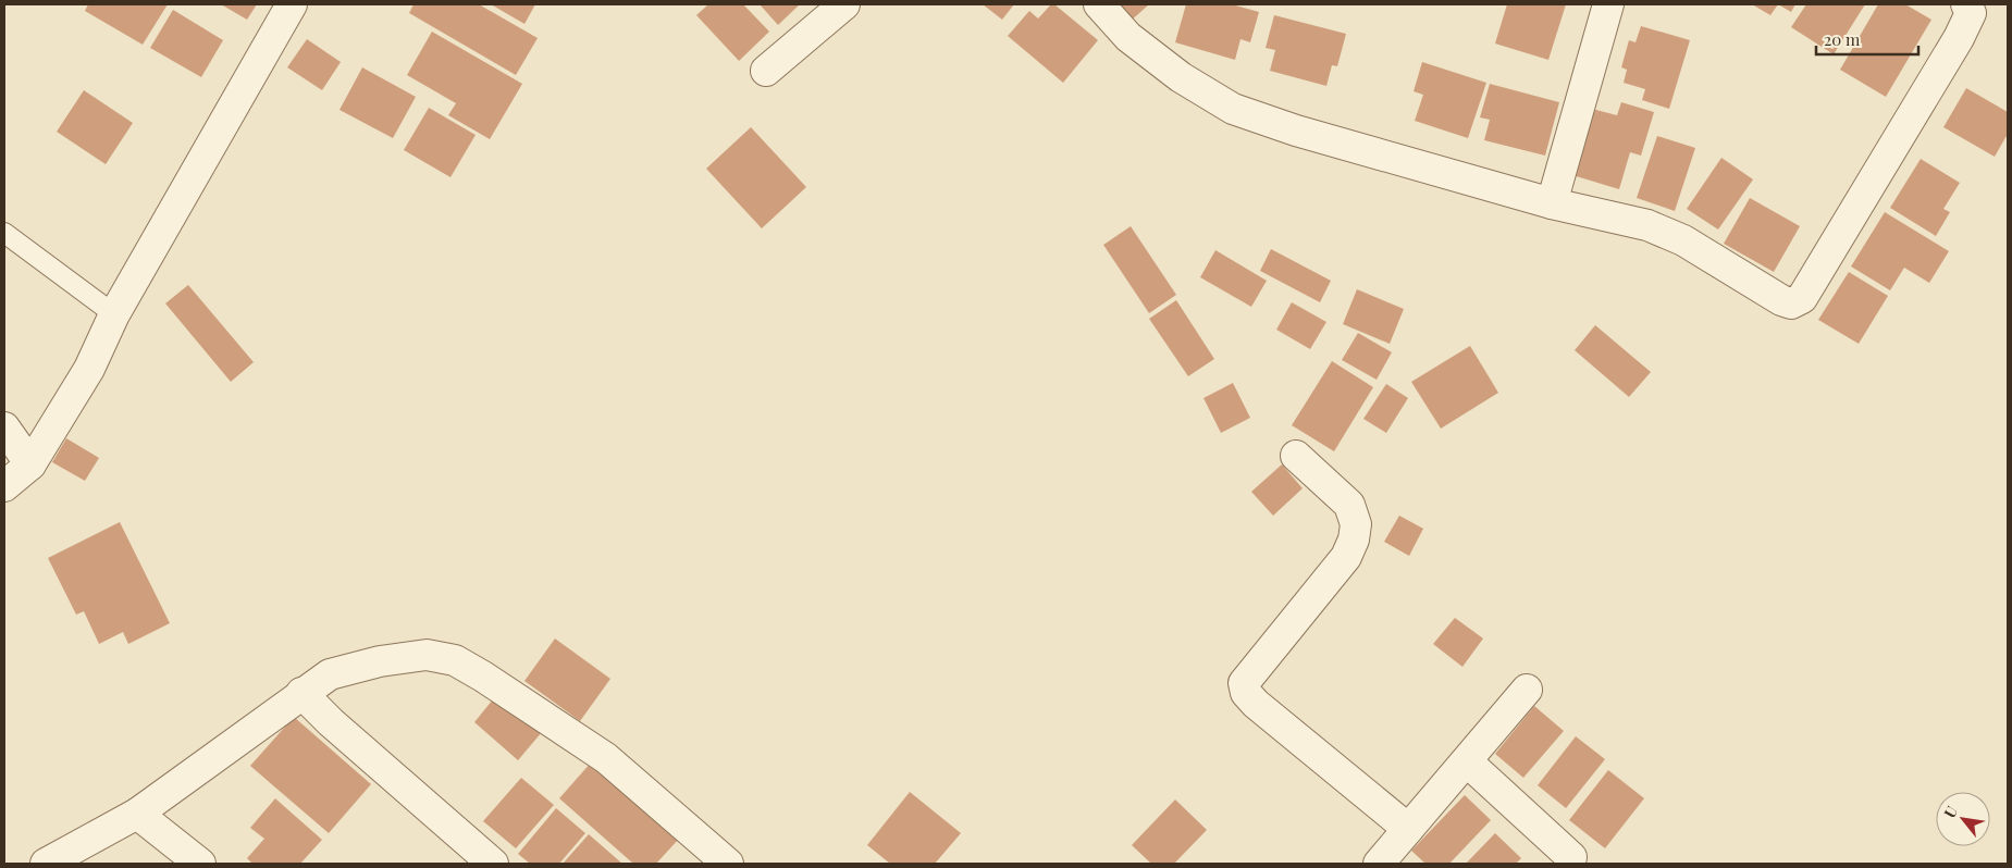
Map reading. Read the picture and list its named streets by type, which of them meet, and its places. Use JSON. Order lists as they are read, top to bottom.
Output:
{
  "scale_bar": "20 m",
  "north": "top left"
}
